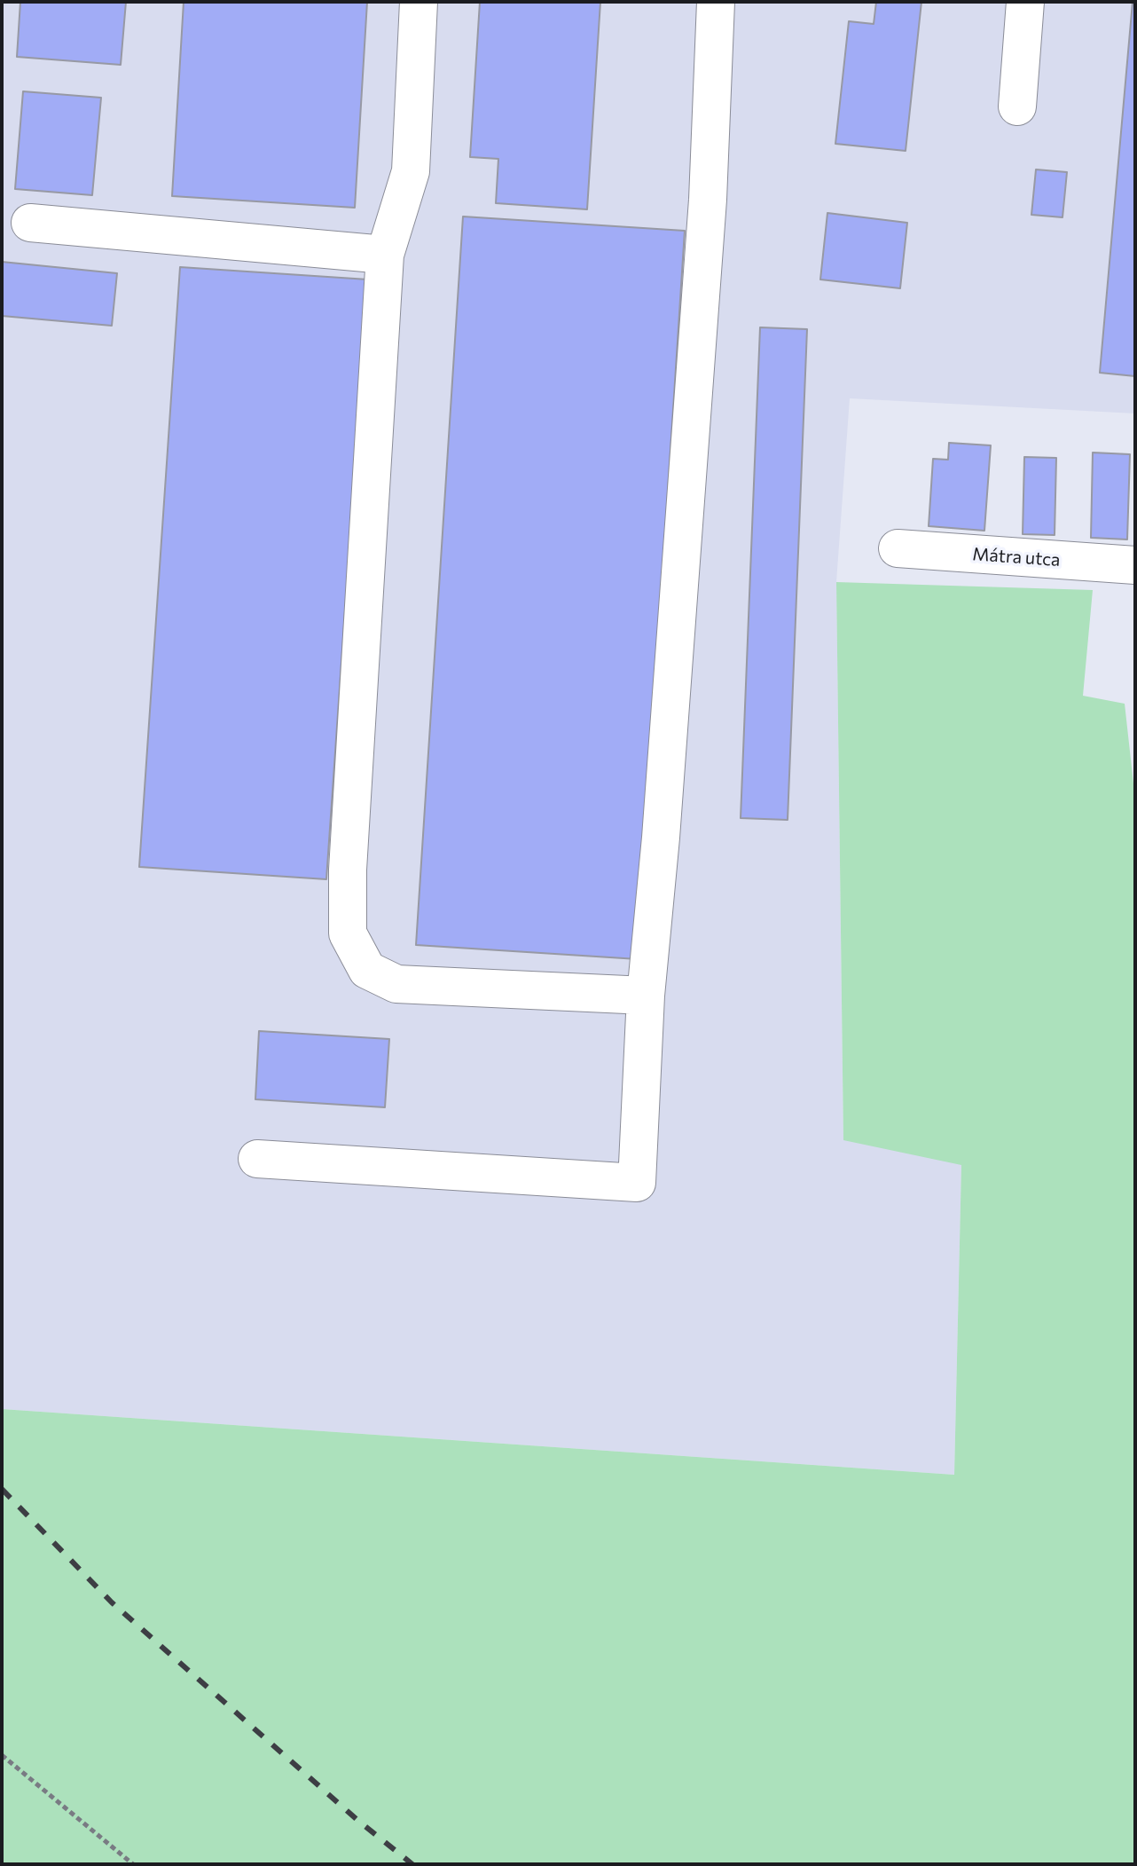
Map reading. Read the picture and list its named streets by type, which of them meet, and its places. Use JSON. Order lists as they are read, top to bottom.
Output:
{
  "streets": {
    "street": ["Mátra utca"]
  }
}
